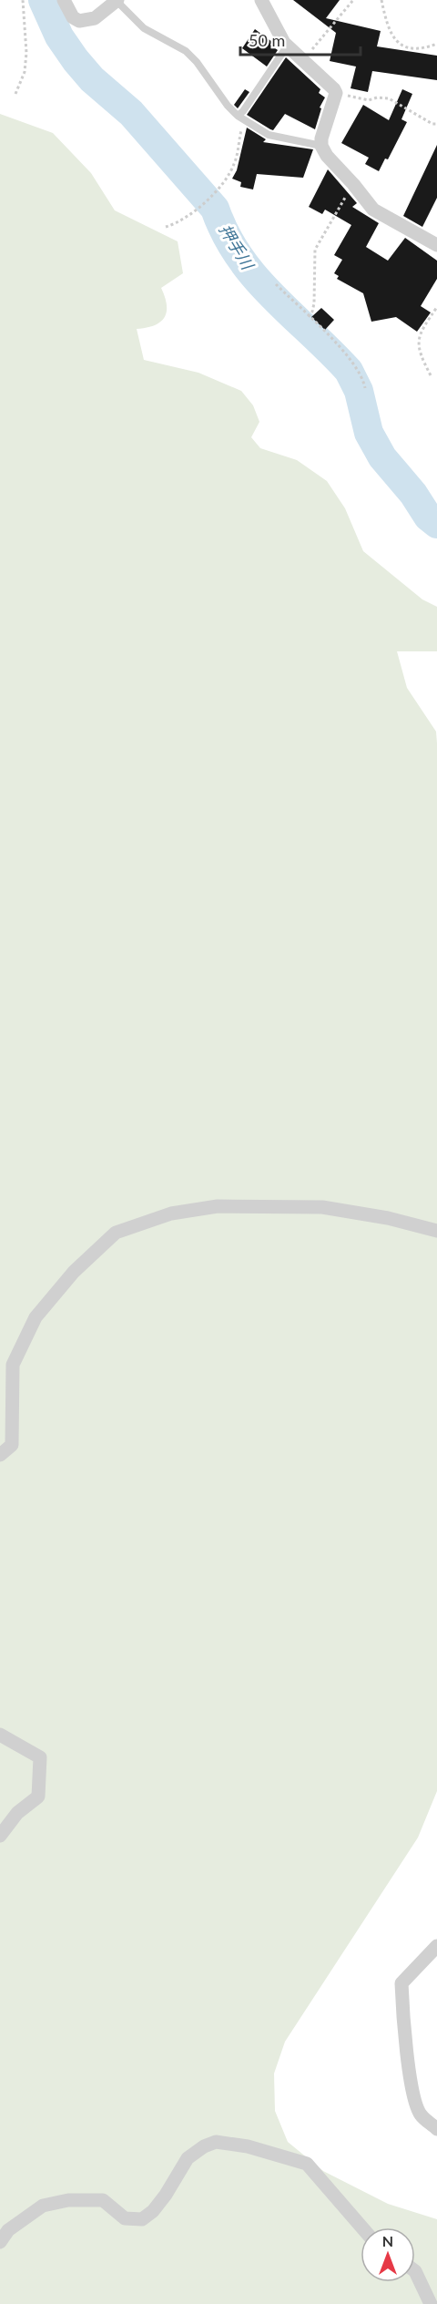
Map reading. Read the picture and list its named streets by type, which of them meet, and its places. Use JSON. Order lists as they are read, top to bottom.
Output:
{
  "water": ["押手川"],
  "scale_bar": "50 m",
  "north": "top"
}
